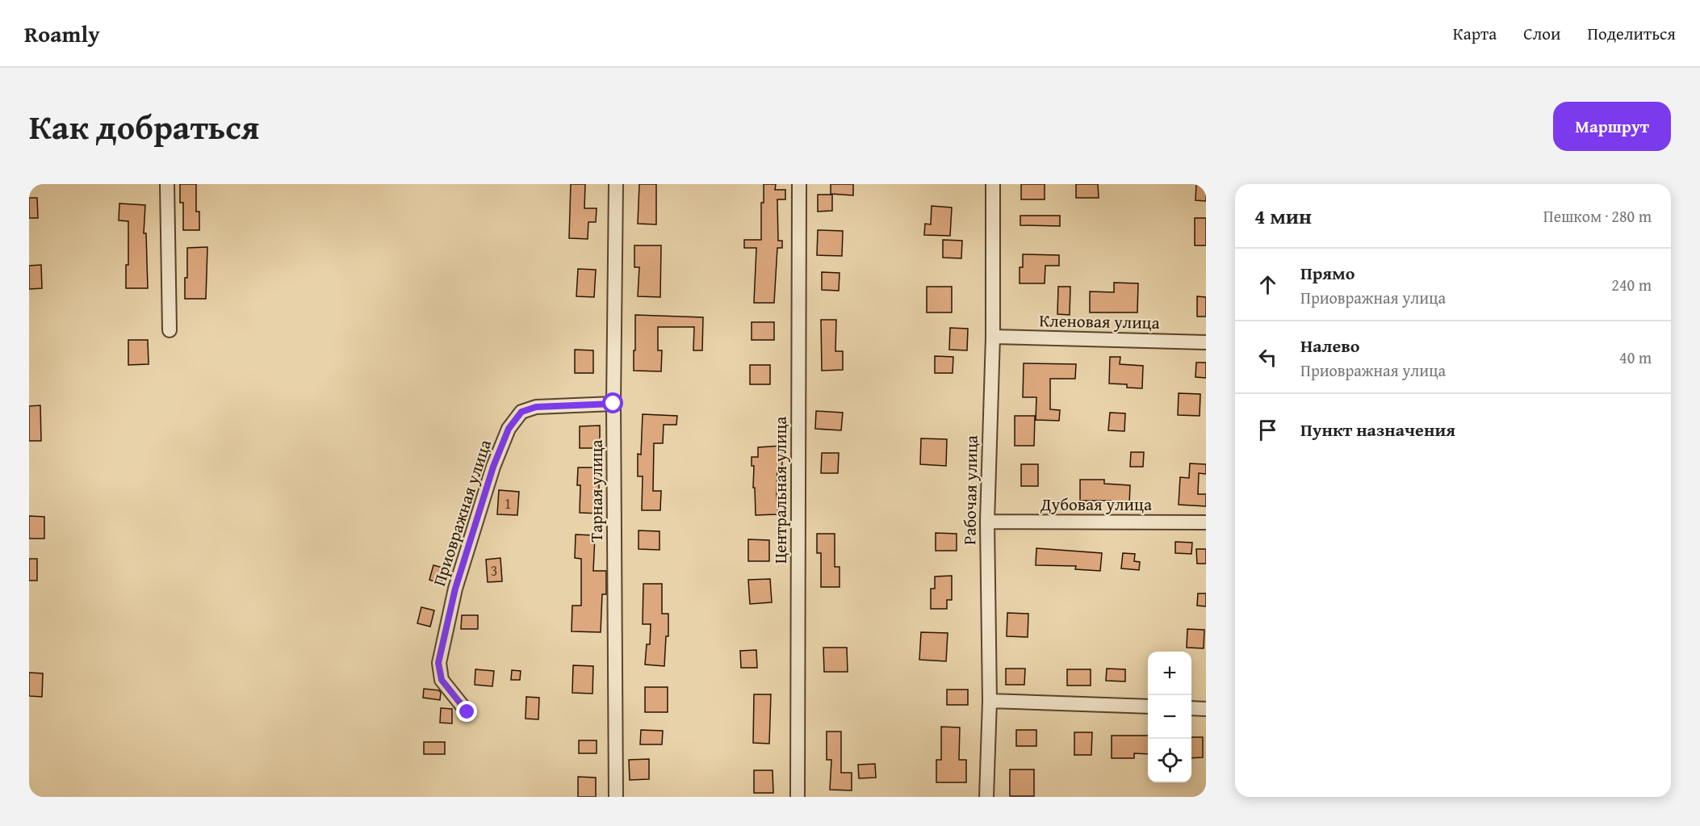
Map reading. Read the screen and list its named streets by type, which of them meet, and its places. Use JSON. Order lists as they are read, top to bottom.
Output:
{
  "streets": {
    "street": [
      "Кленовая улица",
      "Центральная улица",
      "Рабочая улица",
      "Тарная улица",
      "Дубовая улица",
      "Приовражная улица"
    ]
  },
  "crossings": [
    ["Кленовая улица", "Рабочая улица"],
    ["Рабочая улица", "Дубовая улица"],
    ["Тарная улица", "Приовражная улица"]
  ],
  "house_numbers": ["1", "3"],
  "page": {
    "header": "Roamly",
    "nav": ["Карта", "Слои", "Поделиться"],
    "title": "Как добраться",
    "buttons": "Маршрут",
    "heading": ["4 мин", "Пешком · 280 m"],
    "list": [
      ["Прямо", "Приовражная улица", "240 m"],
      ["Налево", "Приовражная улица", "40 m"],
      "Пункт назначения"
    ],
    "map_buttons": ["+", "−"]
  }
}
